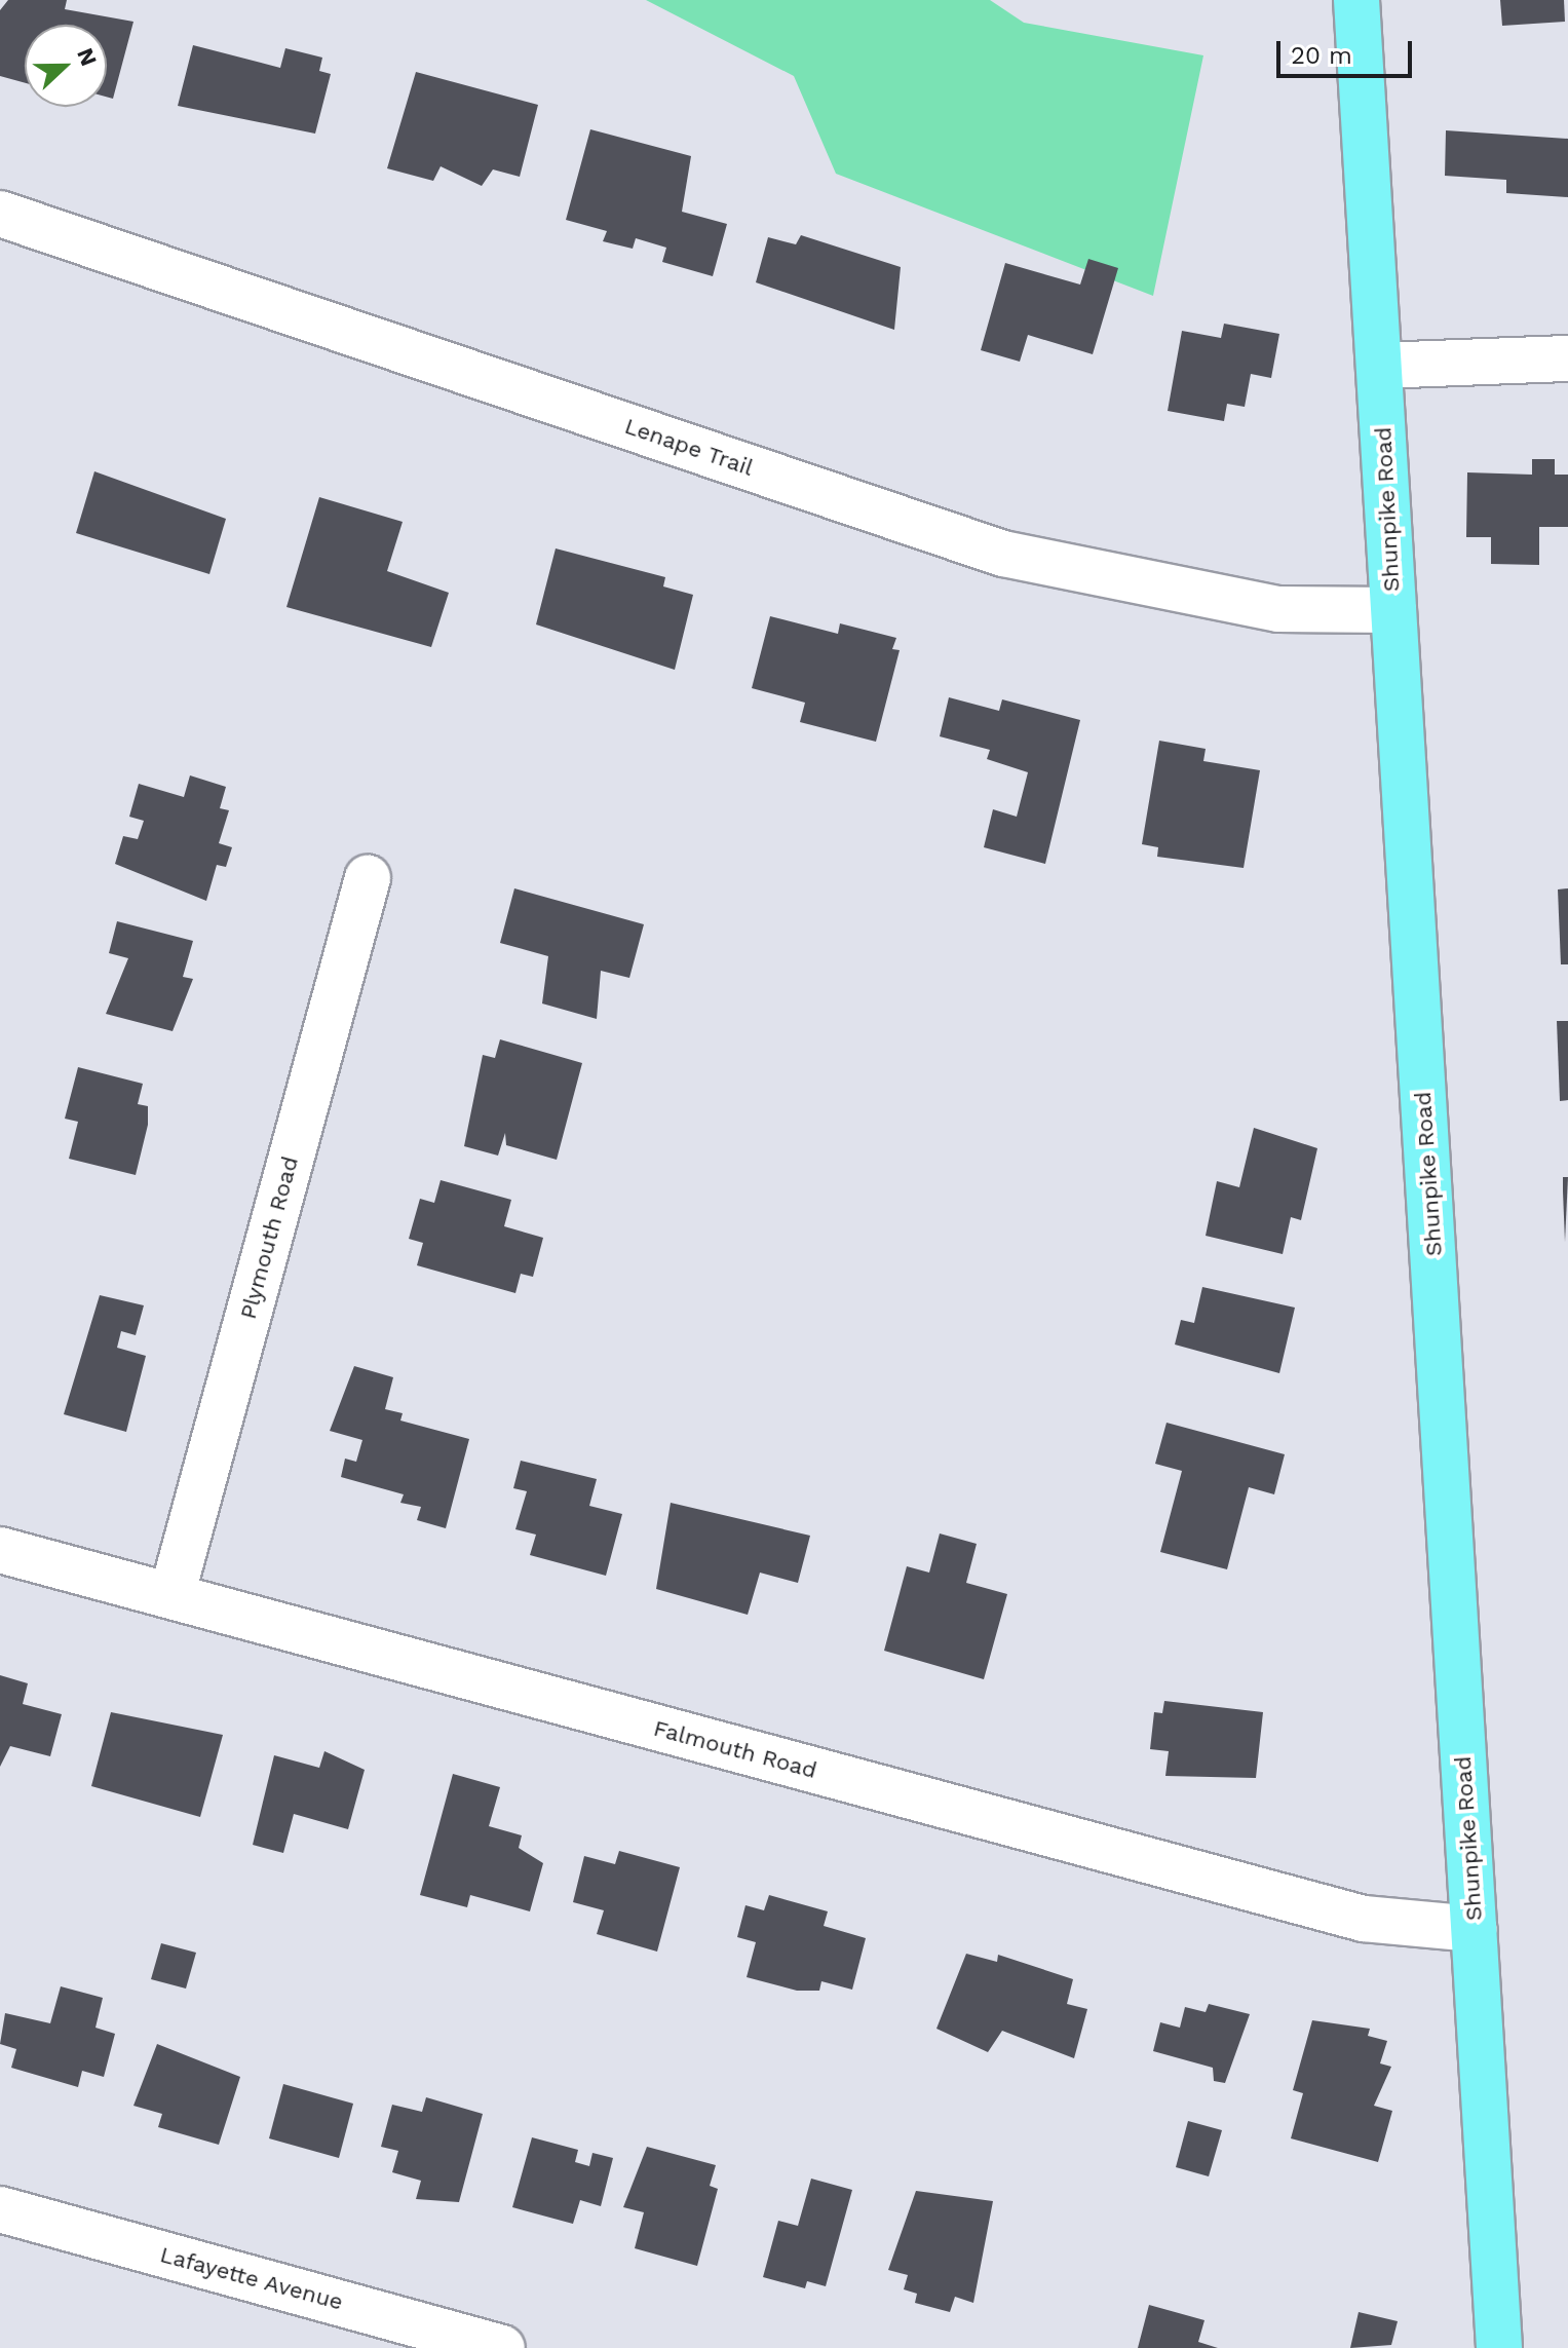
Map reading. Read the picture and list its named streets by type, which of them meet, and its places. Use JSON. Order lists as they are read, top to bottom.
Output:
{
  "streets": {
    "main road": ["Shunpike Road"],
    "street": [
      "Lenape Trail",
      "Plymouth Road",
      "Falmouth Road",
      "Lafayette Avenue"
    ]
  },
  "crossings": [
    ["Lenape Trail", "Shunpike Road"],
    ["Shunpike Road", "Falmouth Road"],
    ["Plymouth Road", "Falmouth Road"]
  ],
  "scale_bar": "20 m",
  "north": "right"
}
